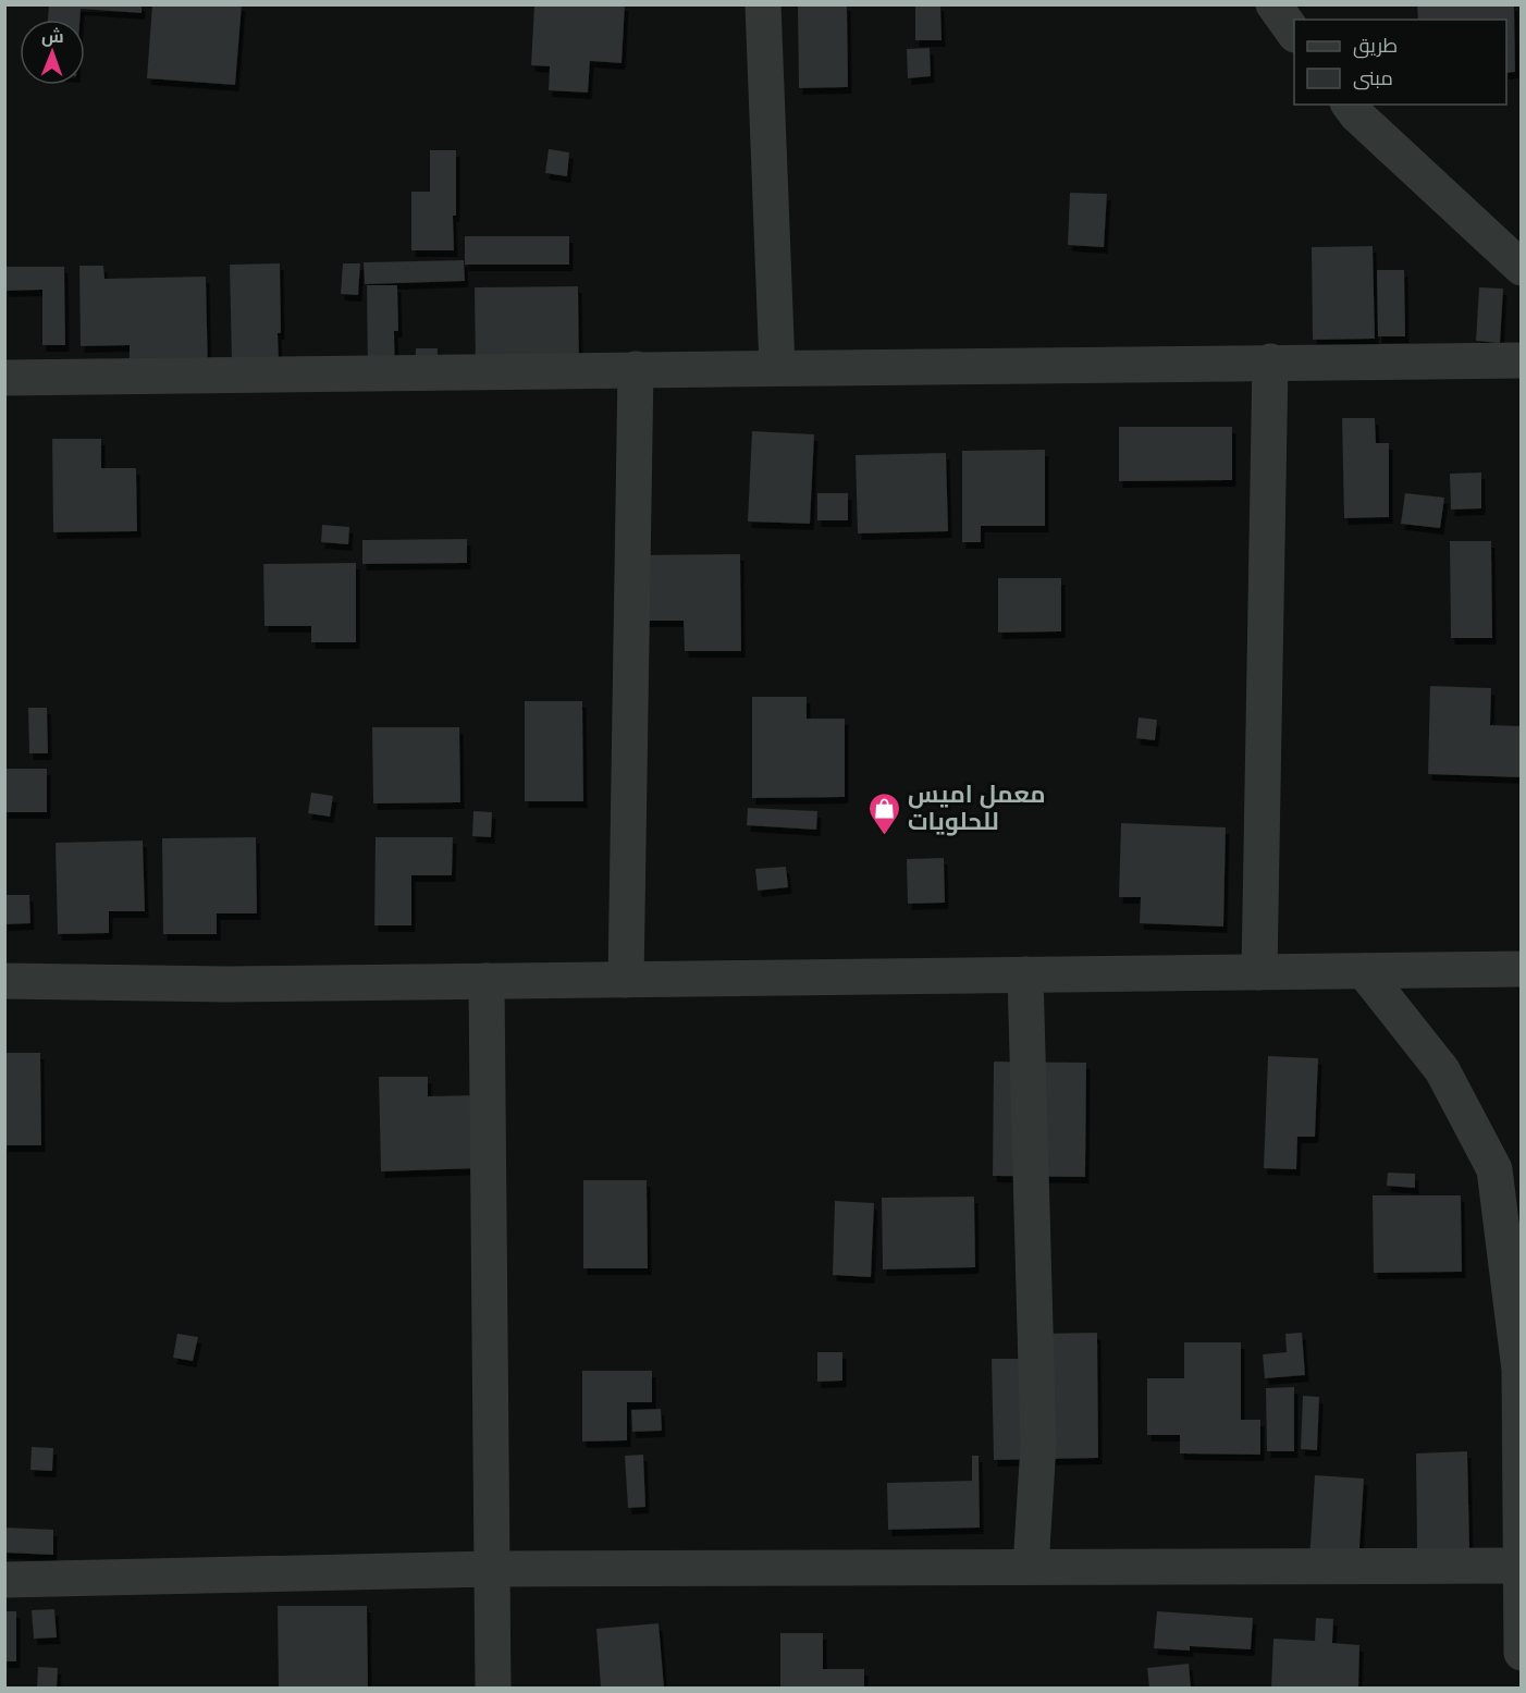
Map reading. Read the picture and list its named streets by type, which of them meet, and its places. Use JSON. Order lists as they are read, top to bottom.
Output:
{
  "places": {
    "shop": ["معمل اميس للحلويات"]
  },
  "legend": ["طريق", "مبنى"],
  "north": "top"
}
